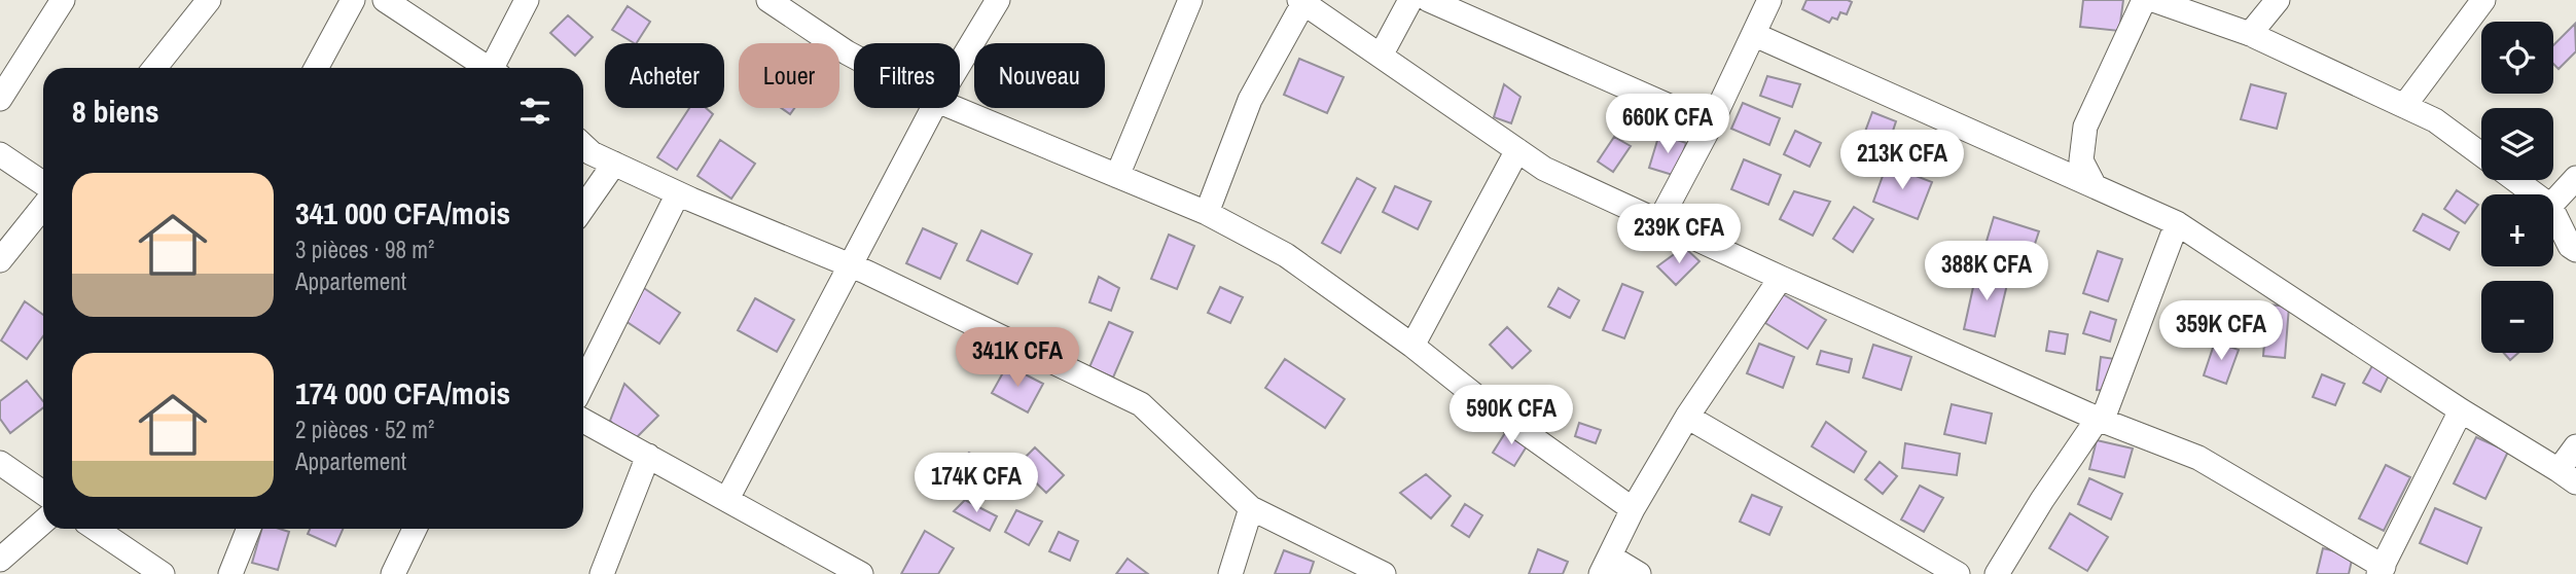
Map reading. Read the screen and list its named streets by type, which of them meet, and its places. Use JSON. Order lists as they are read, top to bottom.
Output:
{
  "page": {
    "map_buttons": ["+", "−"],
    "chip": [
      "Acheter",
      "Louer",
      "Filtres",
      "Nouveau"
    ],
    "heading": "8 biens",
    "price": [
      "660K CFA",
      "213K CFA",
      "239K CFA",
      "388K CFA",
      "359K CFA",
      "341K CFA",
      "590K CFA",
      "174K CFA"
    ],
    "list": [
      {
        "name": "341 000 CFA/mois",
        "note": "3 pièces · 98 m² · Appartement"
      },
      {
        "name": "174 000 CFA/mois",
        "note": "2 pièces · 52 m² · Appartement"
      }
    ]
  }
}
